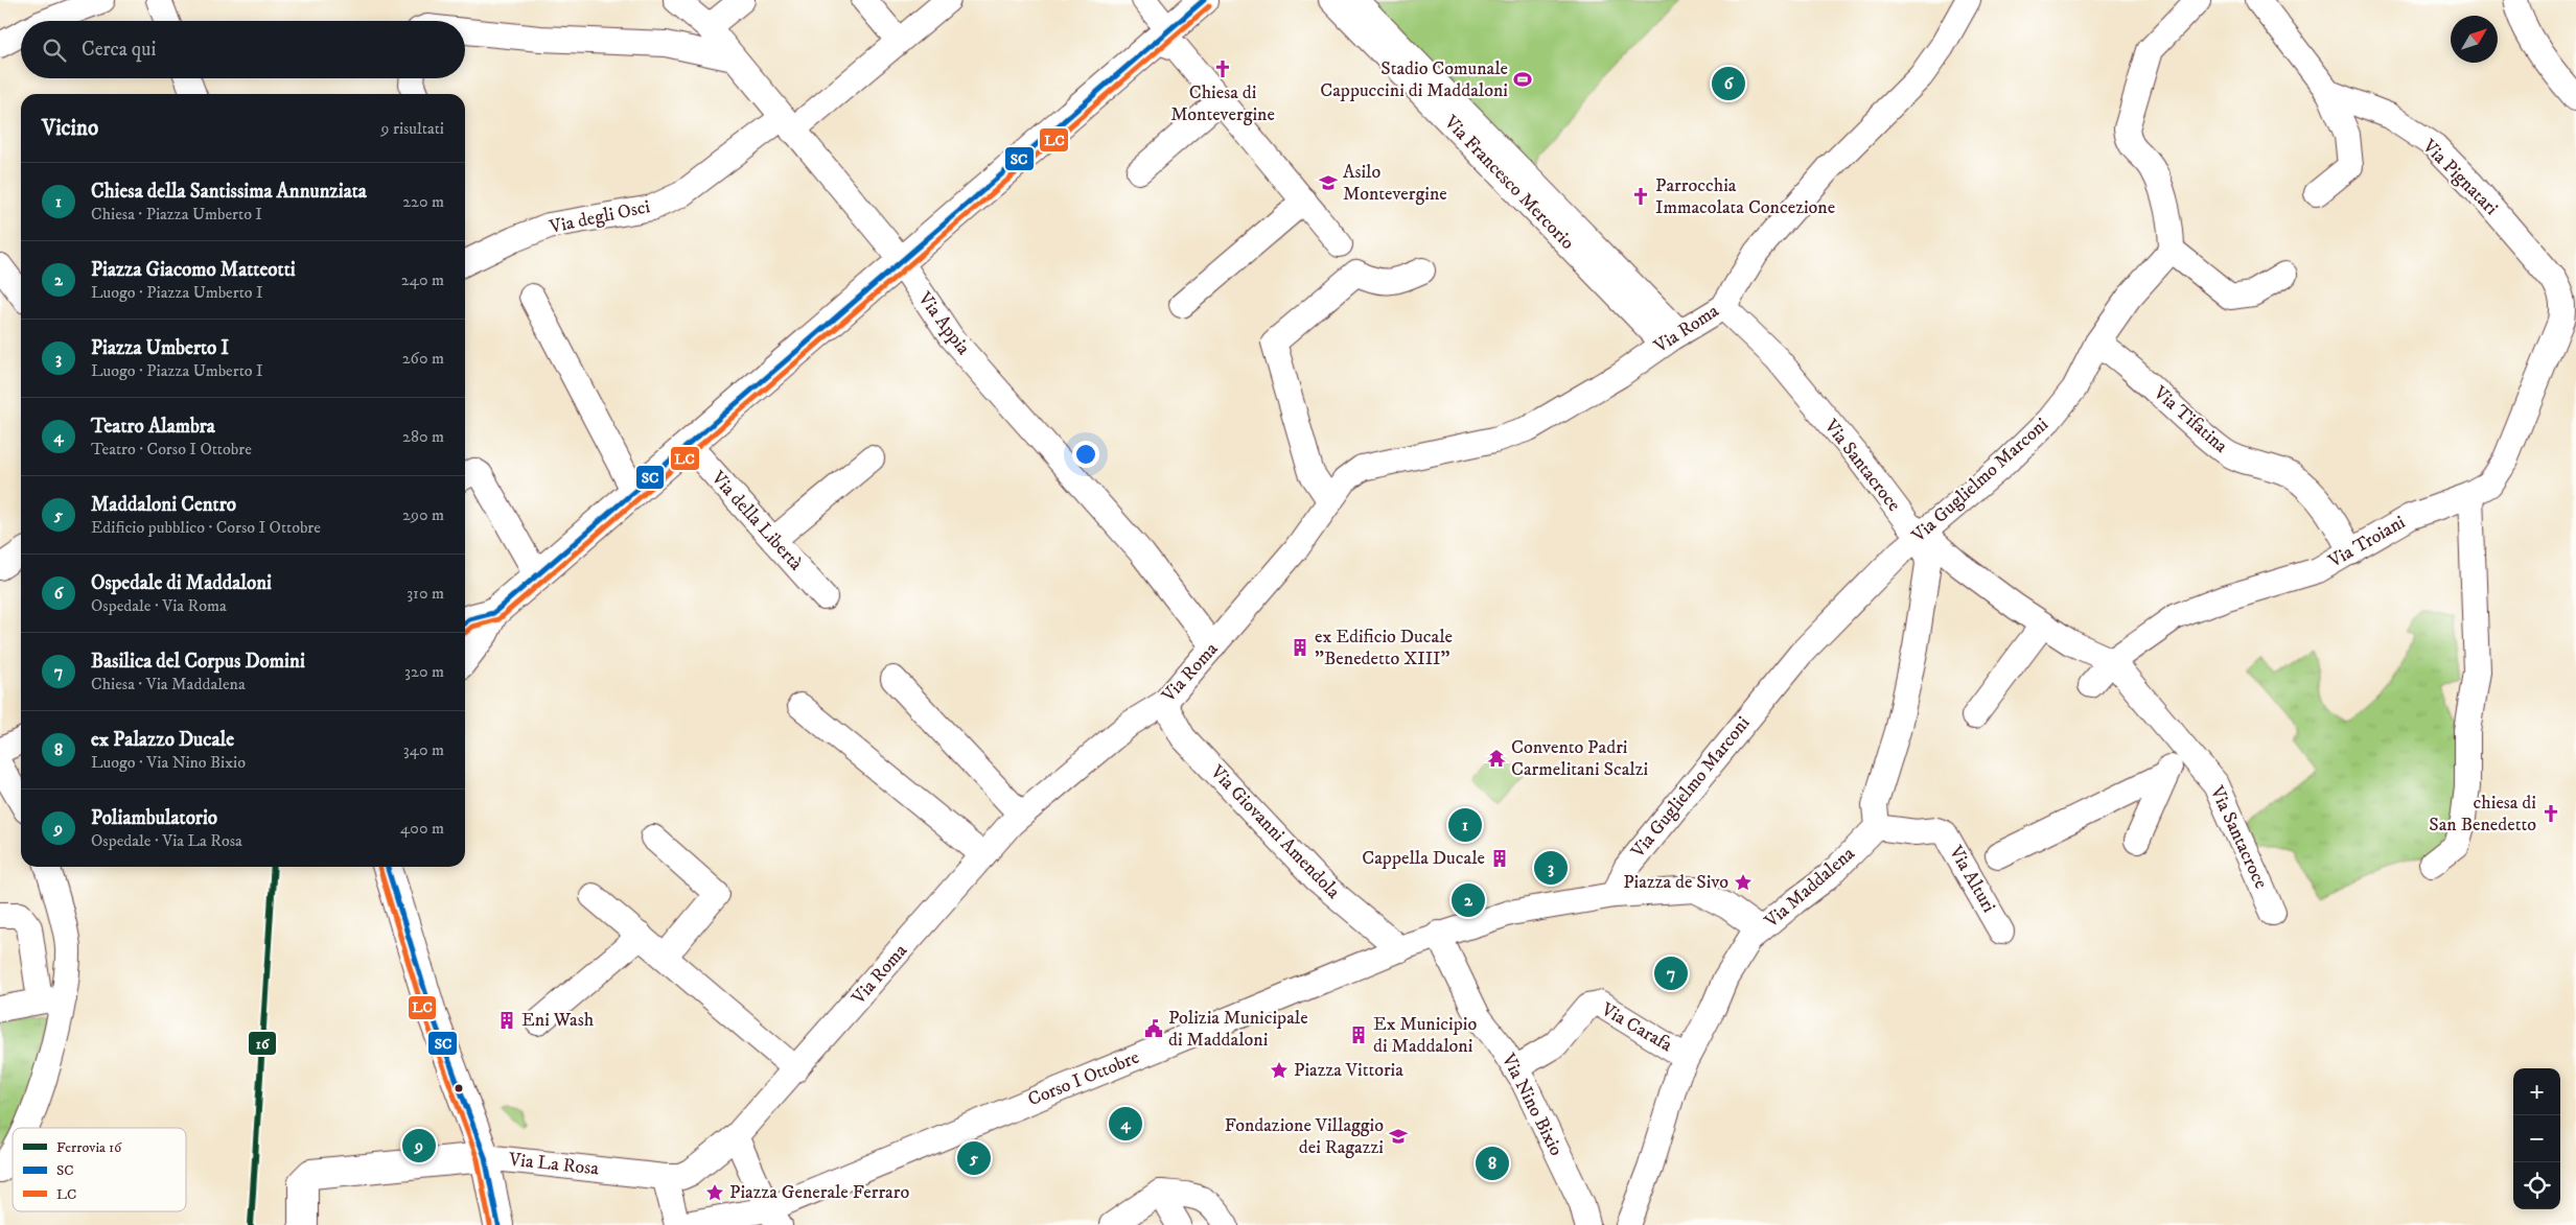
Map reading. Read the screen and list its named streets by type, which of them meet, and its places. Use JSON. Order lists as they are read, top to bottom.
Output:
{
  "streets": {
    "main road": ["Via La Rosa"],
    "street": [
      "Via Pignatari",
      "Via Francesco Mercorio",
      "Via degli Osci",
      "Via Appia",
      "Via Roma",
      "Via Tifatina",
      "Via Santacroce",
      "Via Guglielmo Marconi",
      "Via della Libertà",
      "Via Troiani",
      "Via Giovanni Amendola",
      "Via Alturi",
      "Via Maddalena",
      "Via Carafa",
      "Corso I Ottobre",
      "Via Nino Bixio"
    ]
  },
  "crossings": [
    ["Via Pignatari", "Via Troiani"],
    ["Via Francesco Mercorio", "Via Roma"],
    ["Via degli Osci", "Via Appia"],
    ["Via Appia", "Via Roma"],
    ["Via Roma", "Via Santacroce"],
    ["Via Roma", "Via Giovanni Amendola"],
    ["Via Tifatina", "Via Guglielmo Marconi"],
    ["Via Tifatina", "Via Troiani"],
    ["Via Santacroce", "Via Guglielmo Marconi"],
    ["Via Santacroce", "Via Troiani"],
    ["Via Guglielmo Marconi", "Corso I Ottobre"],
    ["Via Giovanni Amendola", "Corso I Ottobre"],
    ["Via Alturi", "Via Maddalena"],
    ["Via Maddalena", "Via Carafa"],
    ["Via Carafa", "Via Nino Bixio"],
    ["Corso I Ottobre", "Via Nino Bixio"]
  ],
  "places": {
    "church": ["Chiesa di Montevergine", "Parrocchia Immacolata Concezione", "chiesa di San Benedetto"],
    "sports": ["Stadio Comunale Cappuccini di Maddaloni"],
    "school or university": ["Asilo Montevergine", "Fondazione Villaggio dei Ragazzi"],
    "building": [
      "ex Edificio Ducale \"Benedetto XIII\"",
      "Cappella Ducale",
      "Eni Wash",
      "Ex Municipio di Maddaloni"
    ],
    "temple": ["Convento Padri Carmelitani Scalzi"],
    "place": ["Piazza de Sivo", "Piazza Vittoria", "Piazza Generale Ferraro"],
    "public building": ["Polizia Municipale di Maddaloni"]
  },
  "lines": ["transit line SC", "transit line LC", "rail line 16"],
  "legend": ["Ferrovia 16", "SC", "LC"],
  "north": "top right",
  "page": {
    "search": "Cerca qui",
    "pins": [
      "6",
      "1",
      "3",
      "2",
      "7",
      "4",
      "9",
      "5",
      "8"
    ],
    "heading": ["Vicino", "9 risultati"],
    "list": [
      {
        "mark": "1",
        "name": "Chiesa della Santissima Annunziata",
        "note": "Chiesa · Piazza Umberto I",
        "value": "220 m"
      },
      {
        "mark": "2",
        "name": "Piazza Giacomo Matteotti",
        "note": "Luogo · Piazza Umberto I",
        "value": "240 m"
      },
      {
        "mark": "3",
        "name": "Piazza Umberto I",
        "note": "Luogo · Piazza Umberto I",
        "value": "260 m"
      },
      {
        "mark": "4",
        "name": "Teatro Alambra",
        "note": "Teatro · Corso I Ottobre",
        "value": "280 m"
      },
      {
        "mark": "5",
        "name": "Maddaloni Centro",
        "note": "Edificio pubblico · Corso I Ottobre",
        "value": "290 m"
      },
      {
        "mark": "6",
        "name": "Ospedale di Maddaloni",
        "note": "Ospedale · Via Roma",
        "value": "310 m"
      },
      {
        "mark": "7",
        "name": "Basilica del Corpus Domini",
        "note": "Chiesa · Via Maddalena",
        "value": "320 m"
      },
      {
        "mark": "8",
        "name": "ex Palazzo Ducale",
        "note": "Luogo · Via Nino Bixio",
        "value": "340 m"
      },
      {
        "mark": "9",
        "name": "Poliambulatorio",
        "note": "Ospedale · Via La Rosa",
        "value": "400 m"
      }
    ],
    "map_buttons": ["+", "−"]
  }
}
